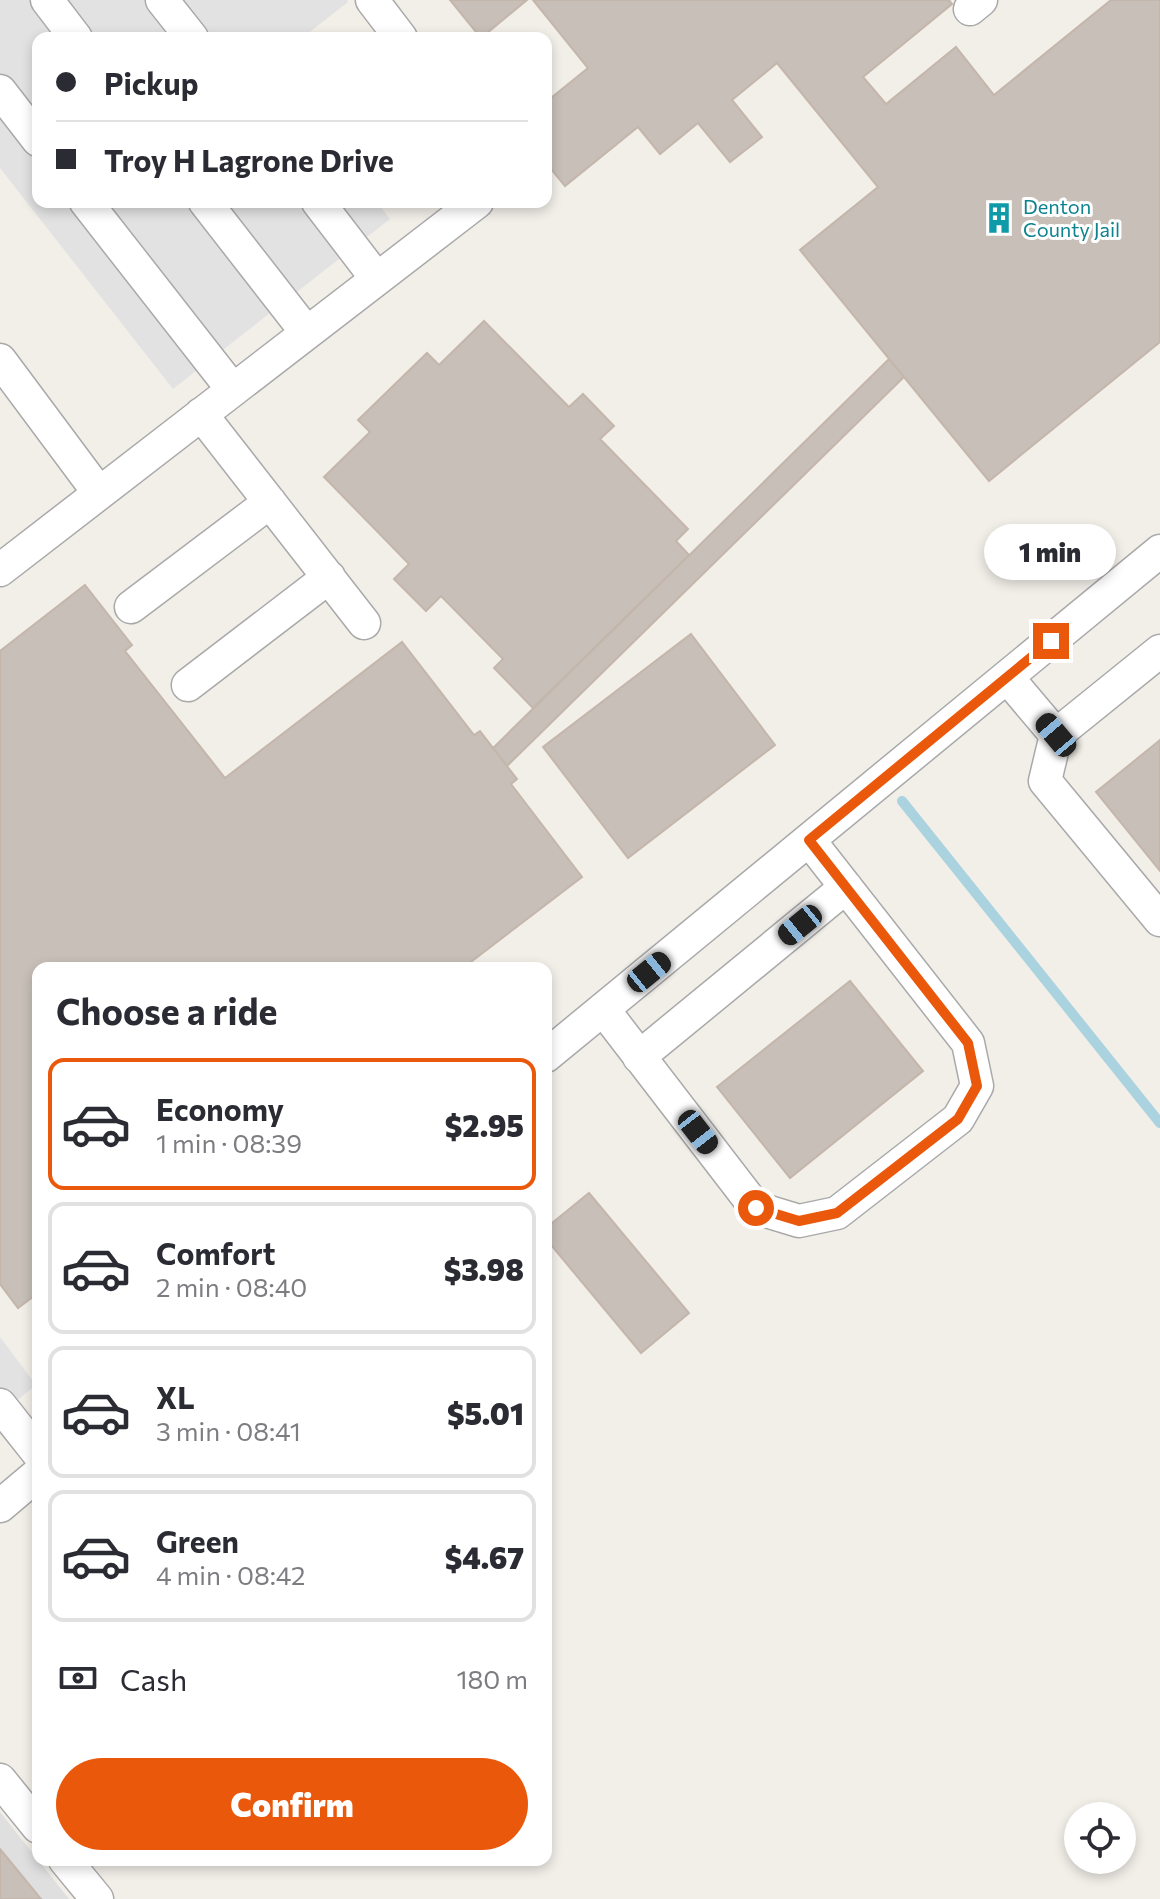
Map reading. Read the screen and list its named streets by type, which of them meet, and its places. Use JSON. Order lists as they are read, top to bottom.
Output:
{
  "places": {
    "building": ["Denton County Jail"]
  },
  "page": {
    "banner": ["Pickup", "Troy H Lagrone Drive"],
    "bubble": "1 min",
    "heading": "Choose a ride",
    "list": [
      {
        "name": "Economy",
        "note": "1 min · 08:39",
        "value": "$2.95"
      },
      {
        "name": "Comfort",
        "note": "2 min · 08:40",
        "value": "$3.98"
      },
      {
        "name": "XL",
        "note": "3 min · 08:41",
        "value": "$5.01"
      },
      {
        "name": "Green",
        "note": "4 min · 08:42",
        "value": "$4.67"
      }
    ],
    "pay": ["Cash", "180 m"],
    "buttons": "Confirm"
  }
}
